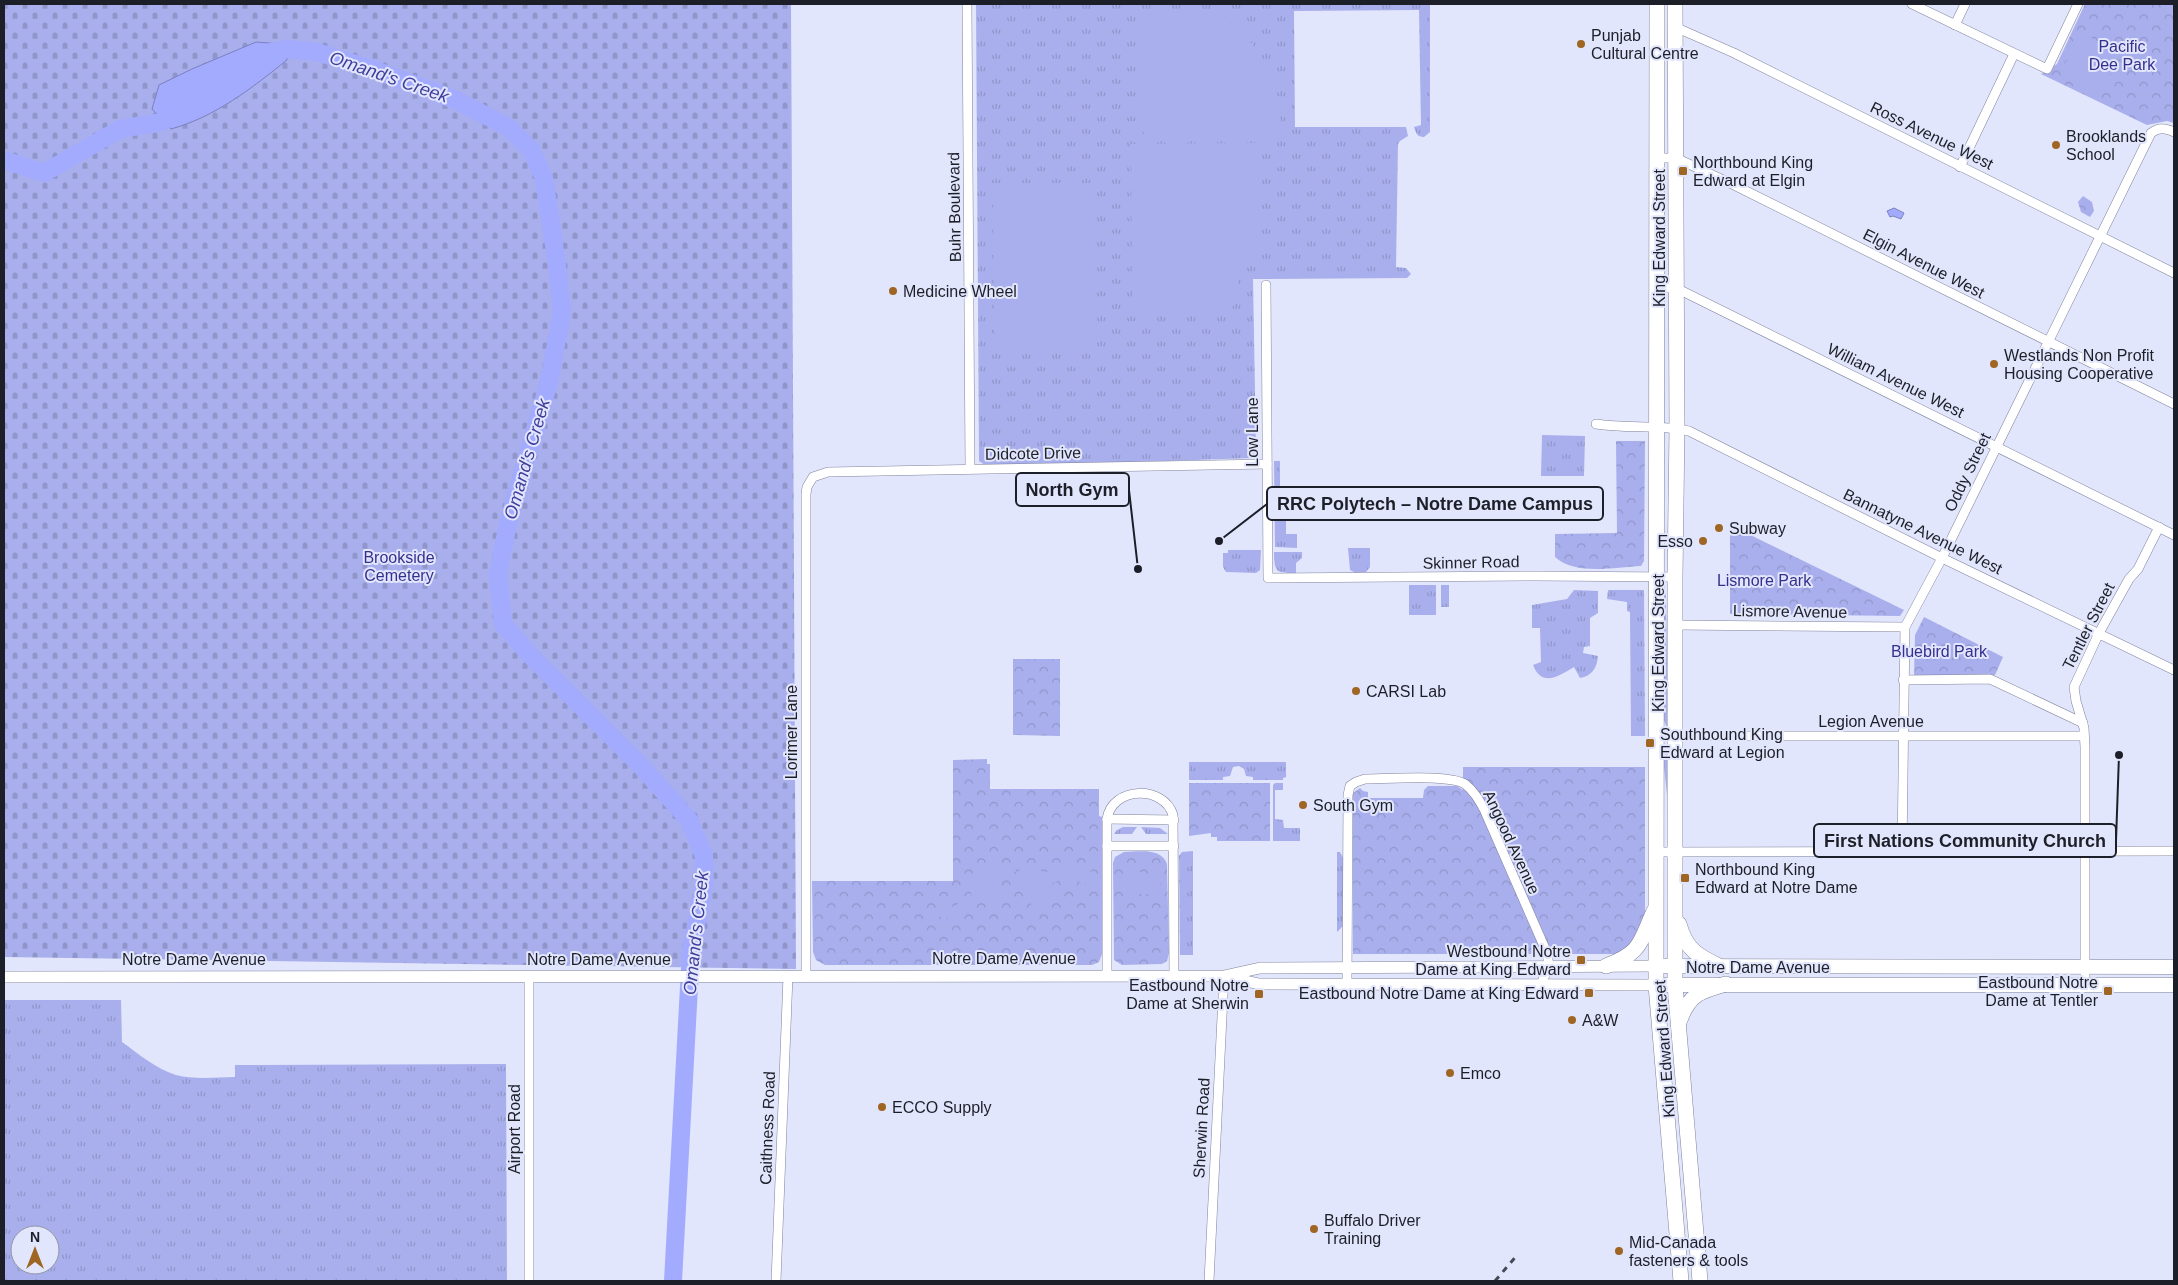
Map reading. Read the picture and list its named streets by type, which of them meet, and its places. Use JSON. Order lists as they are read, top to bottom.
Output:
{
  "streets": {
    "main road": ["King Edward Street", "Notre Dame Avenue"],
    "street": [
      "Ross Avenue West",
      "Buhr Boulevard",
      "Elgin Avenue West",
      "William Avenue West",
      "Low Lane",
      "Didcote Drive",
      "Oddy Street",
      "Bannatyne Avenue West",
      "Skinner Road",
      "Lismore Avenue",
      "Tentler Street",
      "Legion Avenue",
      "Lorimer Lane",
      "Angood Avenue",
      "Caithness Road",
      "Sherwin Road",
      "Airport Road"
    ]
  },
  "crossings": [
    ["Ross Avenue West", "King Edward Street"],
    ["Ross Avenue West", "Oddy Street"],
    ["Buhr Boulevard", "Didcote Drive"],
    ["King Edward Street", "Elgin Avenue West"],
    ["King Edward Street", "William Avenue West"],
    ["King Edward Street", "Bannatyne Avenue West"],
    ["King Edward Street", "Skinner Road"],
    ["King Edward Street", "Lismore Avenue"],
    ["King Edward Street", "Legion Avenue"],
    ["King Edward Street", "Notre Dame Avenue"],
    ["Elgin Avenue West", "Oddy Street"],
    ["William Avenue West", "Oddy Street"],
    ["William Avenue West", "Tentler Street"],
    ["Low Lane", "Didcote Drive"],
    ["Low Lane", "Skinner Road"],
    ["Didcote Drive", "Lorimer Lane"],
    ["Oddy Street", "Bannatyne Avenue West"],
    ["Oddy Street", "Lismore Avenue"],
    ["Oddy Street", "Legion Avenue"],
    ["Bannatyne Avenue West", "Tentler Street"],
    ["Tentler Street", "Legion Avenue"],
    ["Tentler Street", "Notre Dame Avenue"],
    ["Lorimer Lane", "Notre Dame Avenue"],
    ["Angood Avenue", "Notre Dame Avenue"],
    ["Notre Dame Avenue", "Caithness Road"],
    ["Notre Dame Avenue", "Sherwin Road"],
    ["Notre Dame Avenue", "Airport Road"]
  ],
  "water": ["Omand's Creek"],
  "parks": [
    "Pacific Dee Park",
    "Brookside Cemetery",
    "Lismore Park",
    "Bluebird Park"
  ],
  "places": {
    "other": [
      "Punjab Cultural Centre",
      "Brooklands School",
      "Medicine Wheel",
      "Westlands Non Profit Housing Cooperative",
      "Subway",
      "RRC Polytech – Notre Dame Campus",
      "Esso",
      "North Gym",
      "CARSI Lab",
      "First Nations Community Church",
      "South Gym",
      "A&W",
      "Emco",
      "ECCO Supply",
      "Buffalo Driver Training",
      "Mid-Canada fasteners & tools"
    ],
    "transit": [
      "Northbound King Edward at Elgin",
      "Southbound King Edward at Legion",
      "Northbound King Edward at Notre Dame",
      "Westbound Notre Dame at King Edward",
      "Eastbound Notre Dame at Tentler",
      "Eastbound Notre Dame at King Edward",
      "Eastbound Notre Dame at Sherwin"
    ]
  },
  "north": "top"
}
